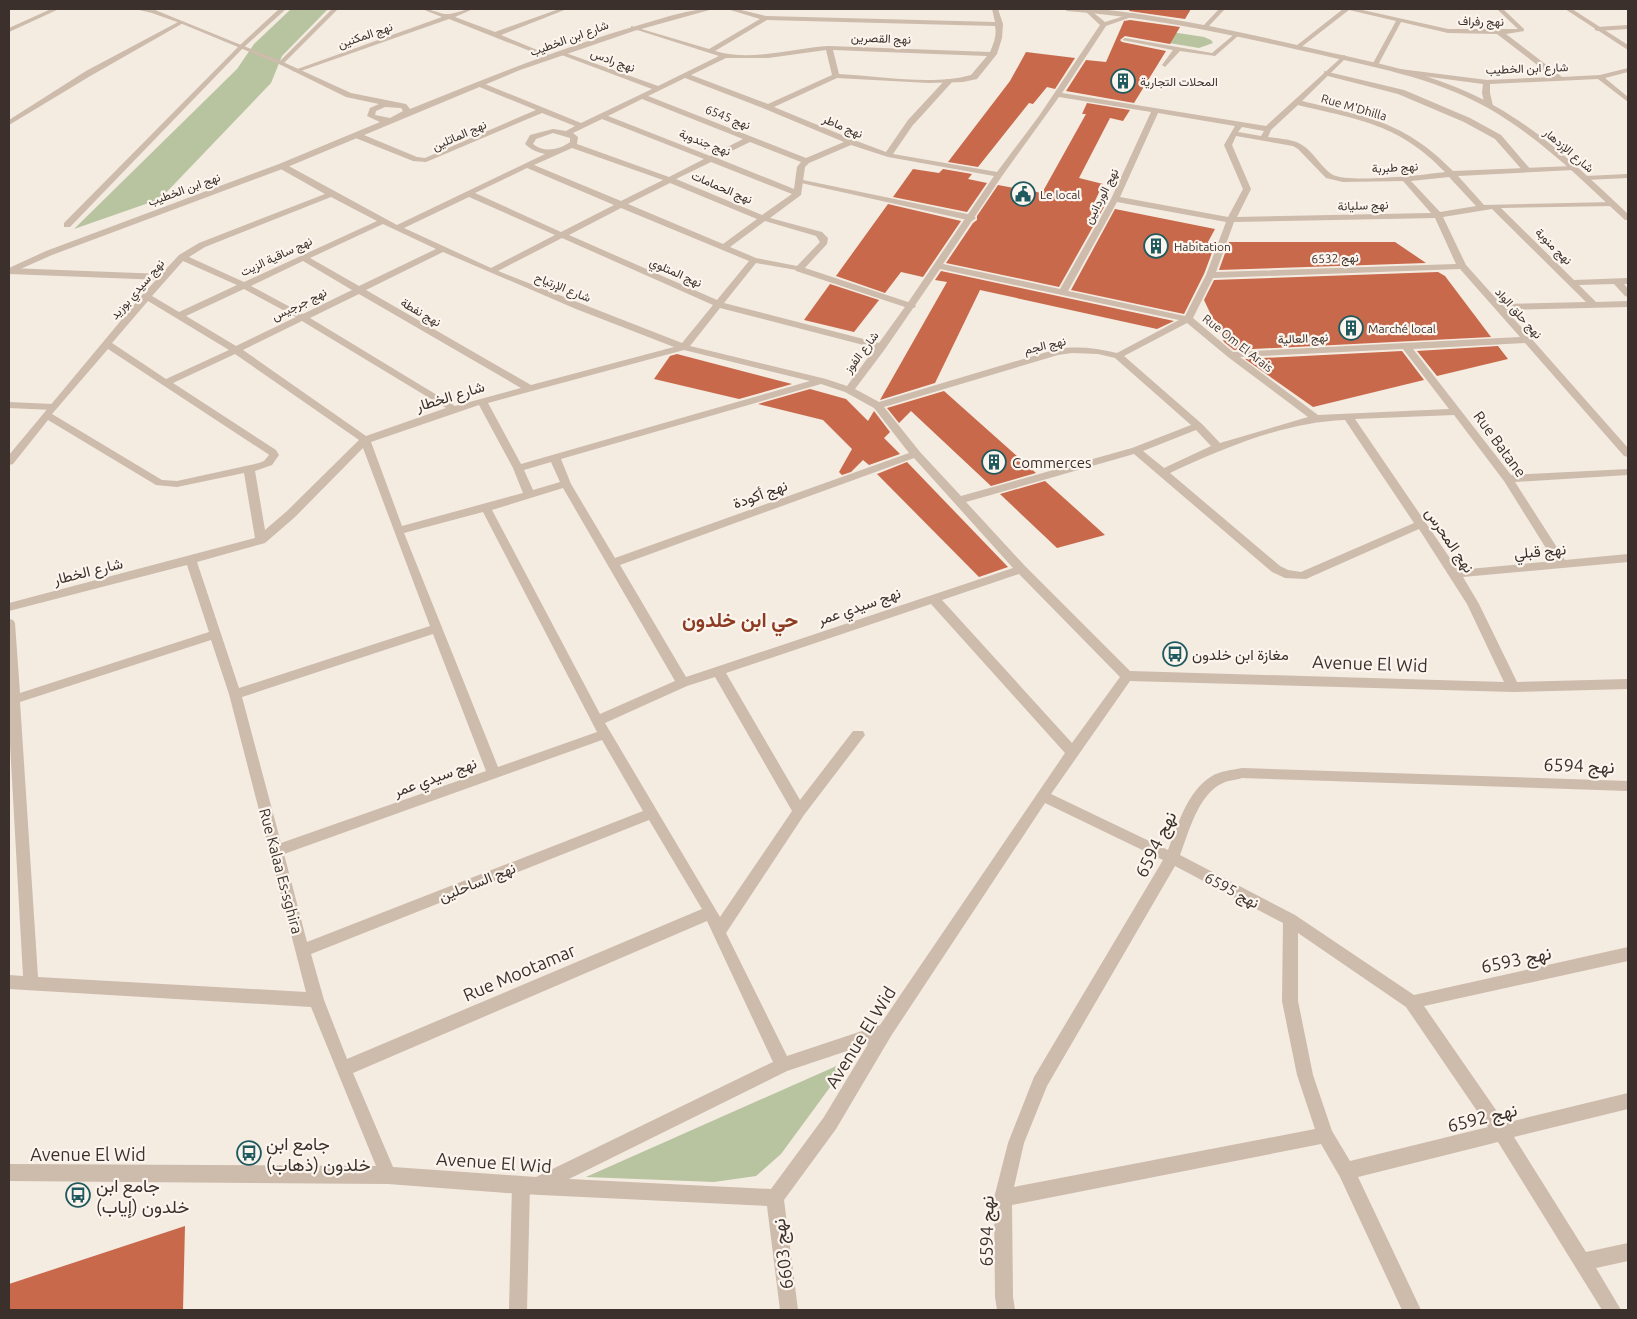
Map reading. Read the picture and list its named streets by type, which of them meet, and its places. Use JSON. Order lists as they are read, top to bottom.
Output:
{
  "streets": {
    "street": [
      "نهج رفراف",
      "نهج المكنين",
      "شارع ابن الخطيب",
      "نهج القصرين",
      "نهج رادس",
      "Rue M'Dhilla",
      "نهج 6545",
      "نهج ماطر",
      "نهج الماتلين",
      "نهج جندوبة",
      "شارع الإزدهار",
      "نهج طبربة",
      "نهج الحمامات",
      "نهج ابن الخطيب",
      "نهج الوردانين",
      "نهج سليانة",
      "نهج منوبة",
      "نهج ساقية الزيت",
      "نهج 6532",
      "نهج المتلوي",
      "شارع الإرتياح",
      "نهج سيدي بوزيد",
      "نهج جرجيس",
      "نهج نفطة",
      "نهج حلق الواد",
      "نهج العالية",
      "Rue Om El Arais",
      "نهج الجم",
      "شارع الفوز",
      "شارع الخطار",
      "Rue Batane",
      "نهج أكودة",
      "نهج المحرس",
      "نهج قبلي",
      "نهج سيدي عمر",
      "Avenue El Wid",
      "نهج 6594",
      "Rue Kalaa Es-sghira",
      "نهج الساحلين",
      "نهج 6595",
      "نهج 6593",
      "Rue Mootamar",
      "نهج 6592",
      "نهج 6603"
    ]
  },
  "crossings": [
    ["شارع ابن الخطيب", "نهج رادس"],
    ["شارع ابن الخطيب", "شارع الإزدهار"],
    ["Rue M'Dhilla", "نهج طبربة"],
    ["نهج ماطر", "شارع الفوز"],
    ["نهج الماتلين", "نهج ابن الخطيب"],
    ["شارع الإزدهار", "نهج طبربة"],
    ["شارع الإزدهار", "نهج سليانة"],
    ["نهج طبربة", "نهج حلق الواد"],
    ["نهج ابن الخطيب", "شارع الإرتياح"],
    ["نهج الوردانين", "نهج سليانة"],
    ["نهج الوردانين", "Rue Om El Arais"],
    ["نهج سليانة", "نهج منوبة"],
    ["نهج سليانة", "نهج حلق الواد"],
    ["نهج ساقية الزيت", "شارع الإرتياح"],
    ["نهج ساقية الزيت", "نهج نفطة"],
    ["نهج 6532", "نهج حلق الواد"],
    ["نهج المتلوي", "شارع الفوز"],
    ["شارع الإرتياح", "نهج سيدي بوزيد"],
    ["شارع الإرتياح", "نهج جرجيس"],
    ["شارع الإرتياح", "شارع الفوز"],
    ["شارع الإرتياح", "شارع الخطار"],
    ["نهج جرجيس", "نهج نفطة"],
    ["نهج نفطة", "شارع الخطار"],
    ["نهج حلق الواد", "نهج العالية"],
    ["نهج العالية", "Rue Om El Arais"],
    ["نهج العالية", "Rue Batane"],
    ["Rue Om El Arais", "شارع الفوز"],
    ["نهج الجم", "شارع الفوز"],
    ["شارع الفوز", "نهج أكودة"],
    ["شارع الفوز", "نهج سيدي عمر"],
    ["شارع الفوز", "Avenue El Wid"],
    ["شارع الخطار", "Rue Kalaa Es-sghira"],
    ["Rue Batane", "نهج قبلي"],
    ["نهج المحرس", "نهج قبلي"],
    ["نهج المحرس", "Avenue El Wid"],
    ["نهج سيدي عمر", "Rue Kalaa Es-sghira"],
    ["Avenue El Wid", "Rue Kalaa Es-sghira"],
    ["Avenue El Wid", "نهج 6595"],
    ["Avenue El Wid", "نهج 6603"],
    ["نهج 6594", "نهج 6595"],
    ["Rue Kalaa Es-sghira", "نهج الساحلين"],
    ["Rue Kalaa Es-sghira", "Rue Mootamar"],
    ["نهج 6595", "نهج 6593"]
  ],
  "districts": ["حي ابن خلدون"],
  "places": {
    "building": [
      "المحلات التجارية",
      "Habitation",
      "Marché local",
      "Commerces"
    ],
    "public building": ["Le local"],
    "bus stop": ["مغازة ابن خلدون", "جامع ابن خلدون (ذهاب)", "جامع ابن خلدون (إياب)"]
  }
}
